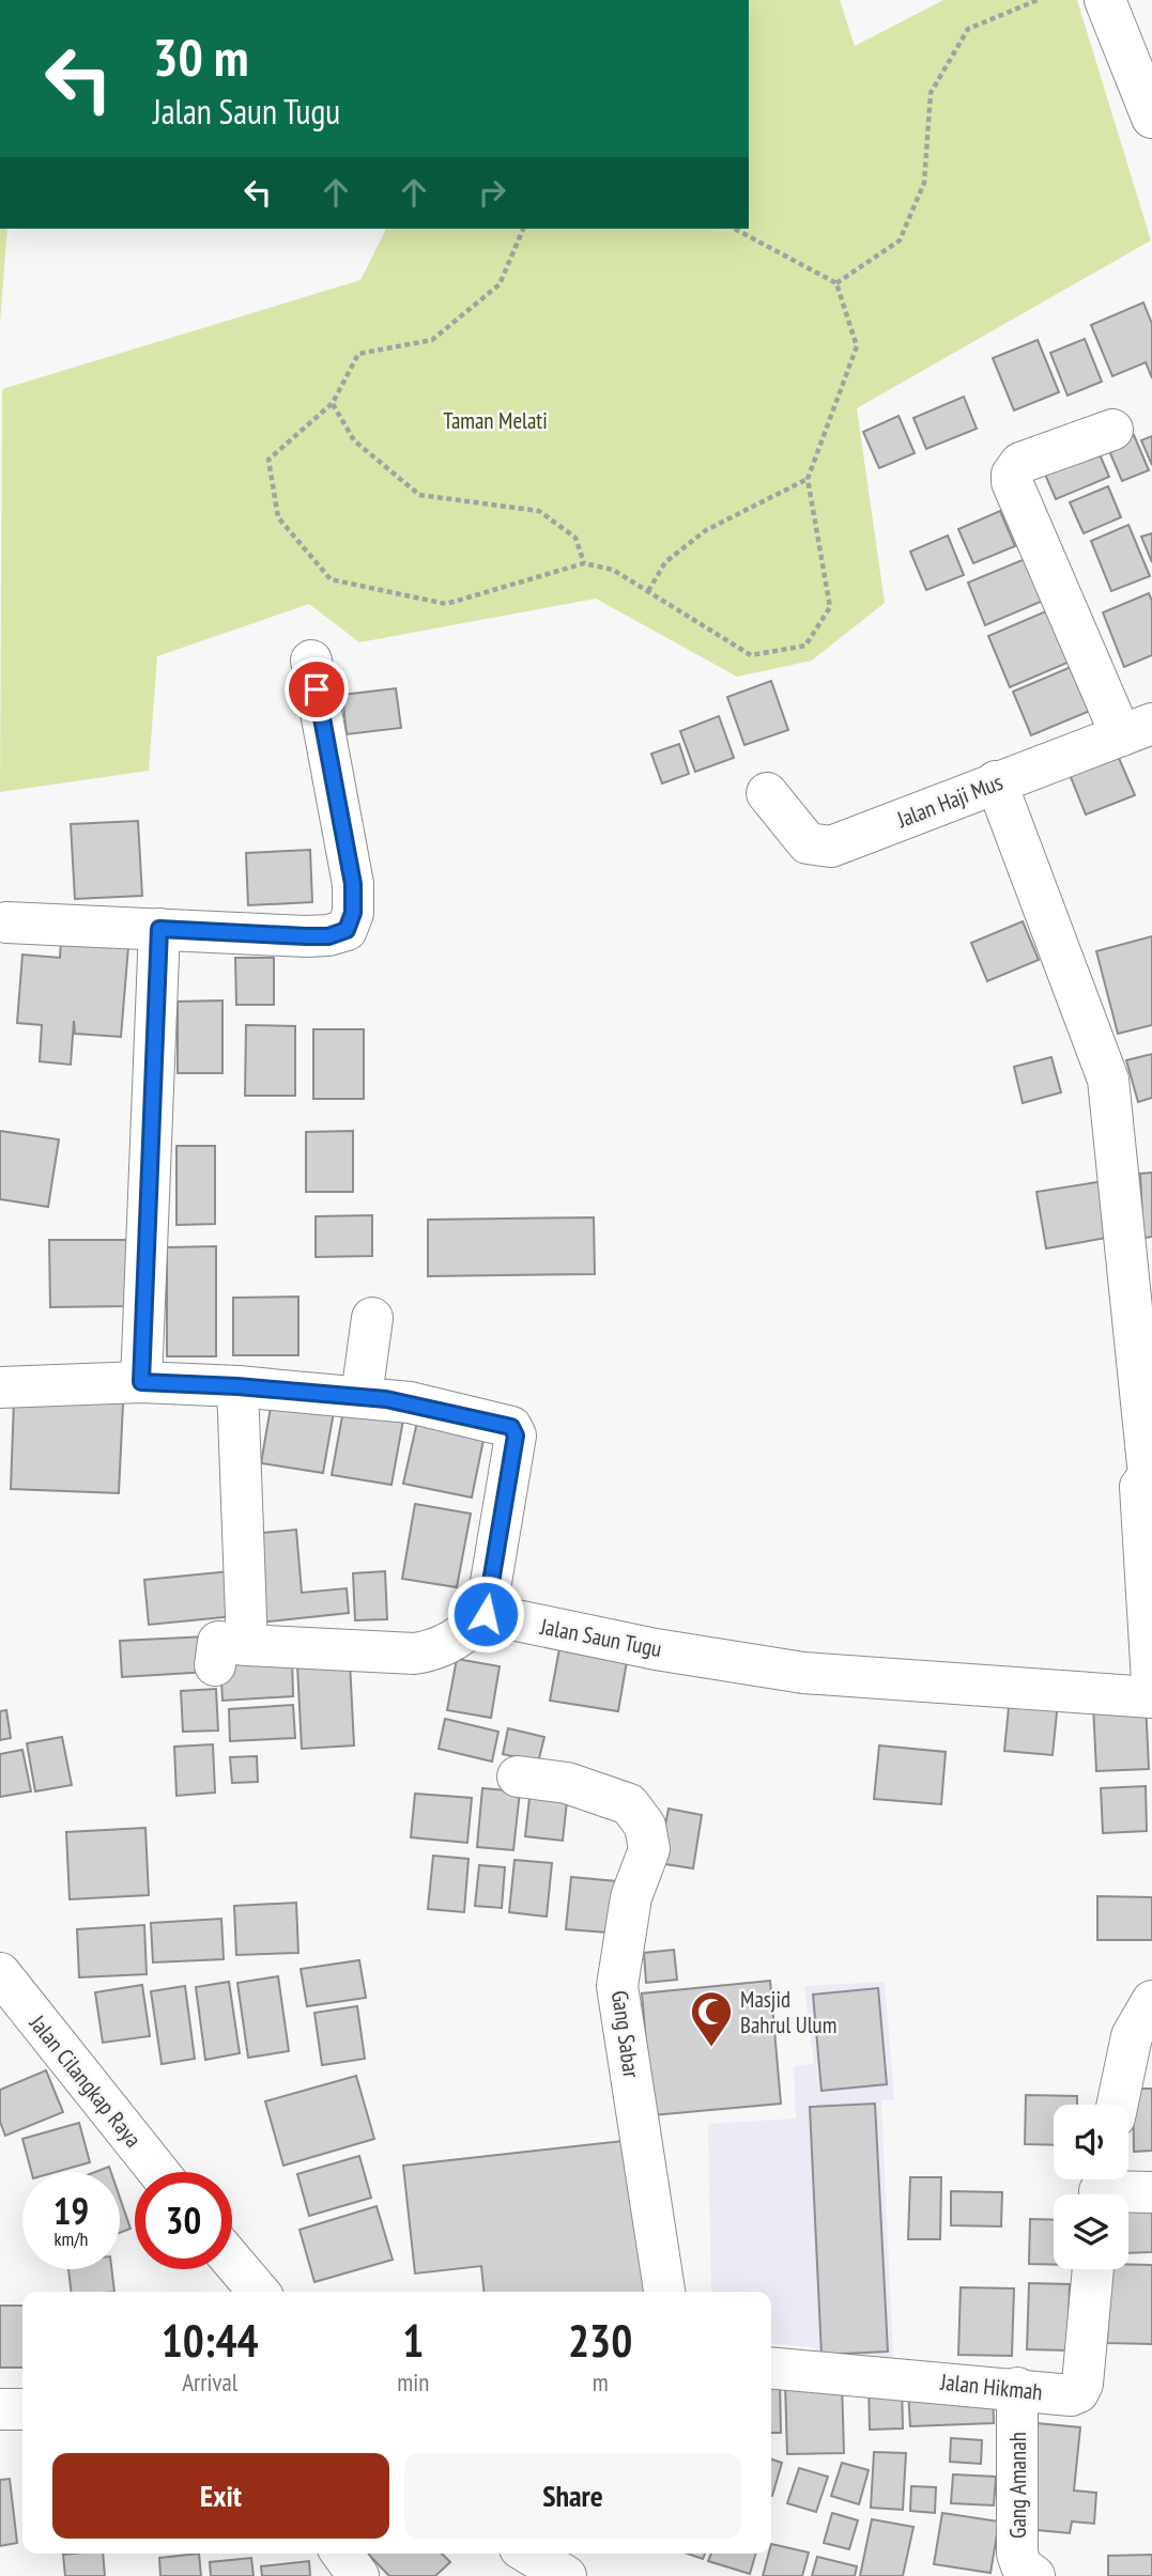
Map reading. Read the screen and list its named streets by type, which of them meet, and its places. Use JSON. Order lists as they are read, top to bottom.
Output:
{
  "streets": {
    "street": [
      "Jalan Haji Mus",
      "Jalan Saun Tugu",
      "Gang Sabar",
      "Jalan Cilangkap Raya",
      "Jalan Hikmah",
      "Gang Amanah"
    ]
  },
  "crossings": [
    ["Jalan Hikmah", "Gang Amanah"]
  ],
  "parks": ["Taman Melati"],
  "places": {
    "mosque": ["Masjid Bahrul Ulum"]
  },
  "page": {
    "turn": ["30 m", "Jalan Saun Tugu"],
    "speed": "19 km/h",
    "limit": "30",
    "eta": [
      "10:44",
      "Arrival",
      "1",
      "min",
      "230",
      "m"
    ],
    "buttons": ["Exit", "Share"]
  }
}
